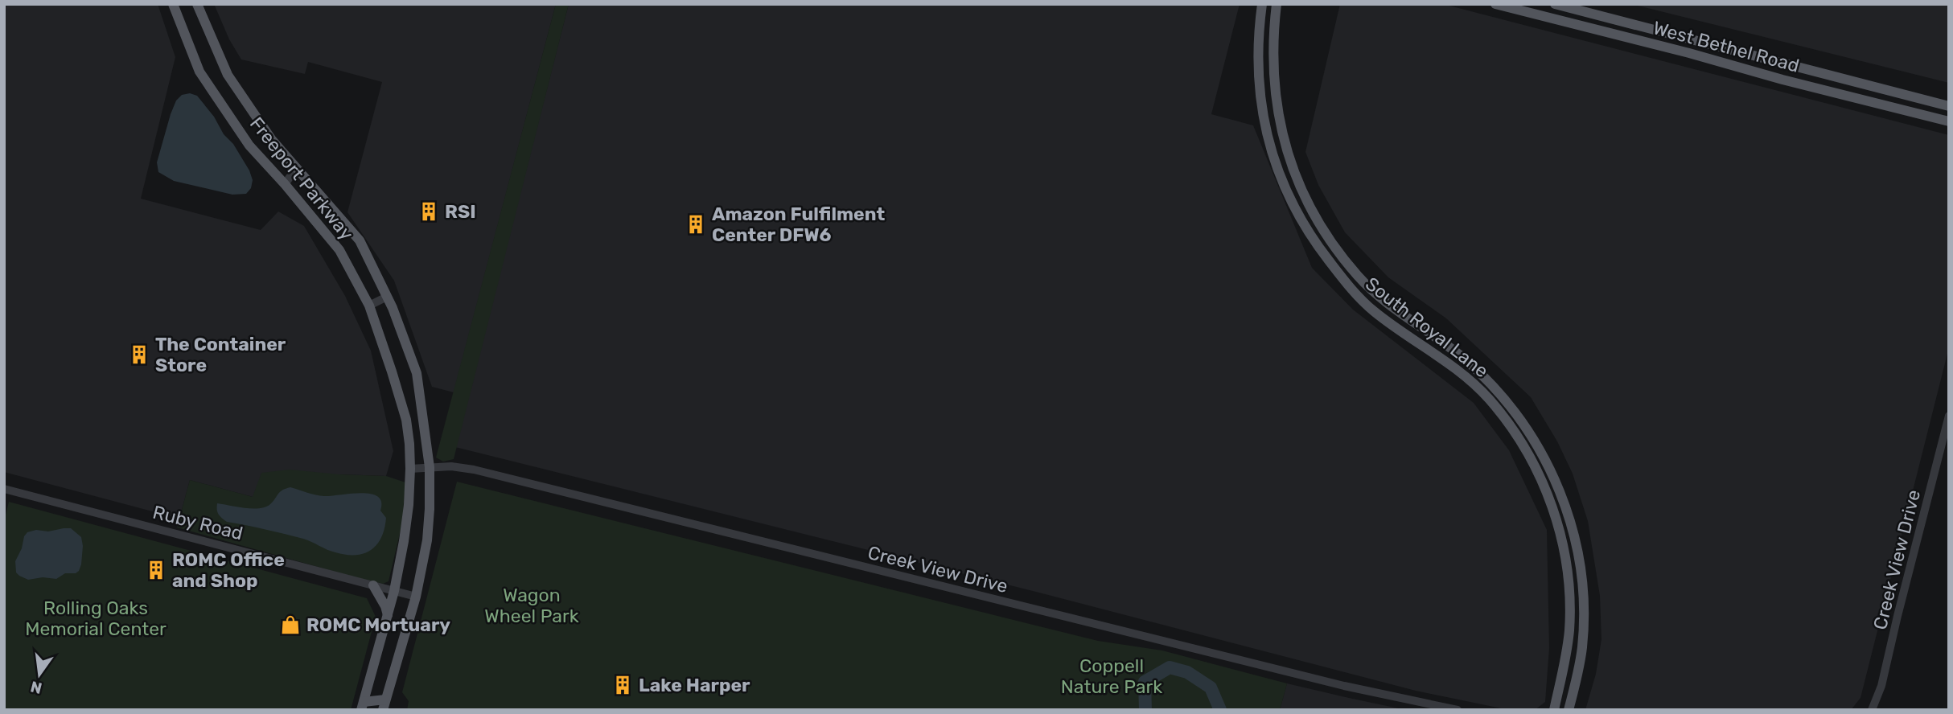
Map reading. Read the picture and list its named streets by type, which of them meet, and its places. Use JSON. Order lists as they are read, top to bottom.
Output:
{
  "streets": {
    "main road": ["West Bethel Road", "Freeport Parkway", "South Royal Lane"],
    "street": ["Ruby Road", "Creek View Drive"]
  },
  "crossings": [
    ["Freeport Parkway", "Ruby Road"],
    ["Freeport Parkway", "Creek View Drive"]
  ],
  "parks": ["Wagon Wheel Park", "Rolling Oaks Memorial Center", "Coppell Nature Park"],
  "places": {
    "building": [
      "RSI",
      "Amazon Fulfilment Center DFW6",
      "The Container Store",
      "ROMC Office and Shop",
      "Lake Harper"
    ],
    "shop": ["ROMC Mortuary"]
  },
  "north": "bottom"
}
